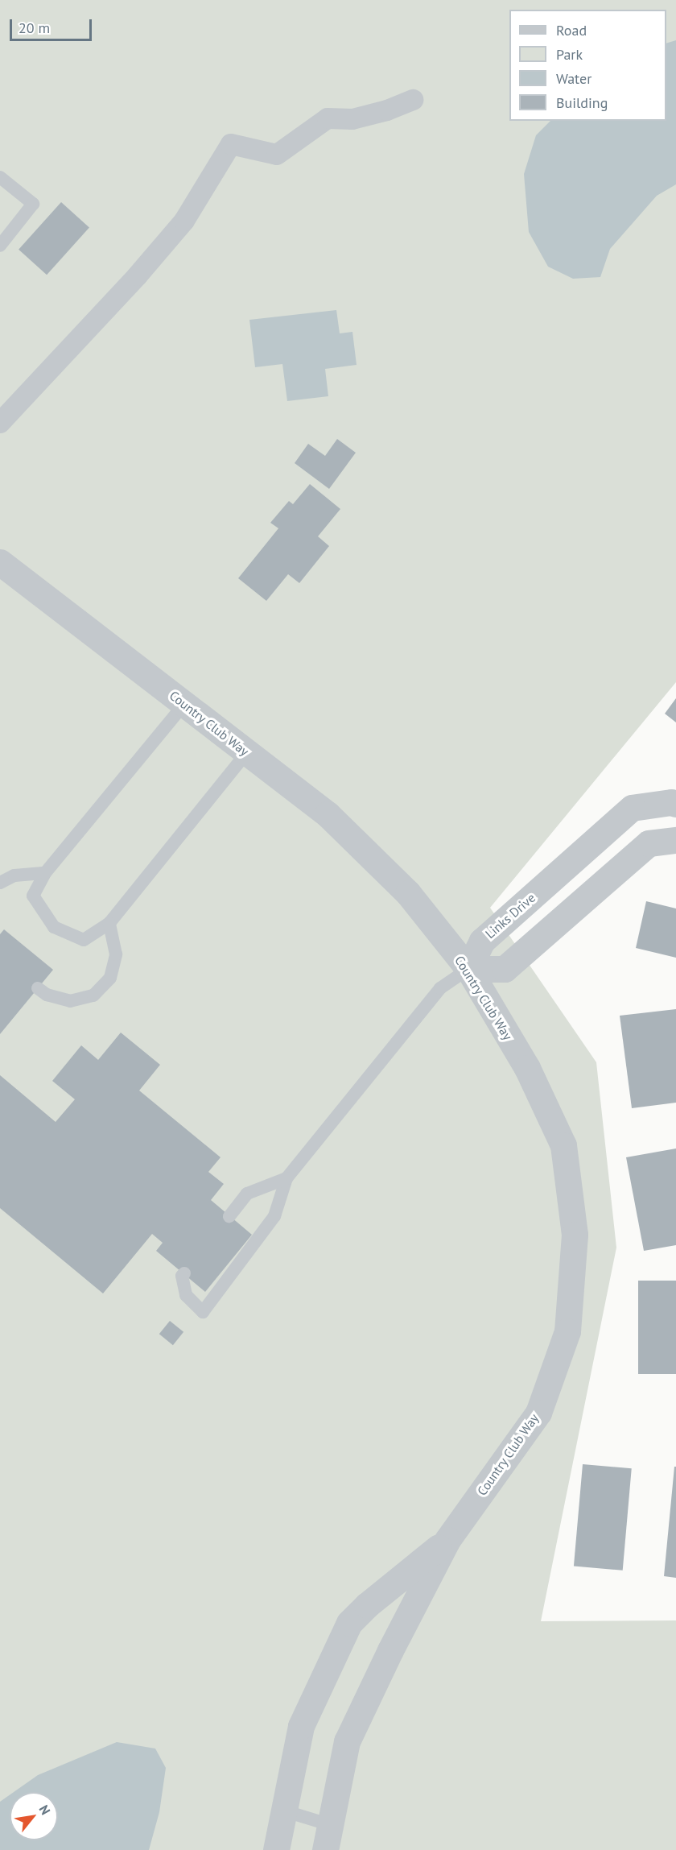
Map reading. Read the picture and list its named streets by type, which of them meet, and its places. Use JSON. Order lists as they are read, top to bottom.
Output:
{
  "streets": {
    "street": ["Country Club Way", "Links Drive"]
  },
  "crossings": [
    ["Country Club Way", "Links Drive"]
  ],
  "legend": [
    "Road",
    "Park",
    "Water",
    "Building"
  ],
  "scale_bar": "20 m",
  "north": "top right"
}
